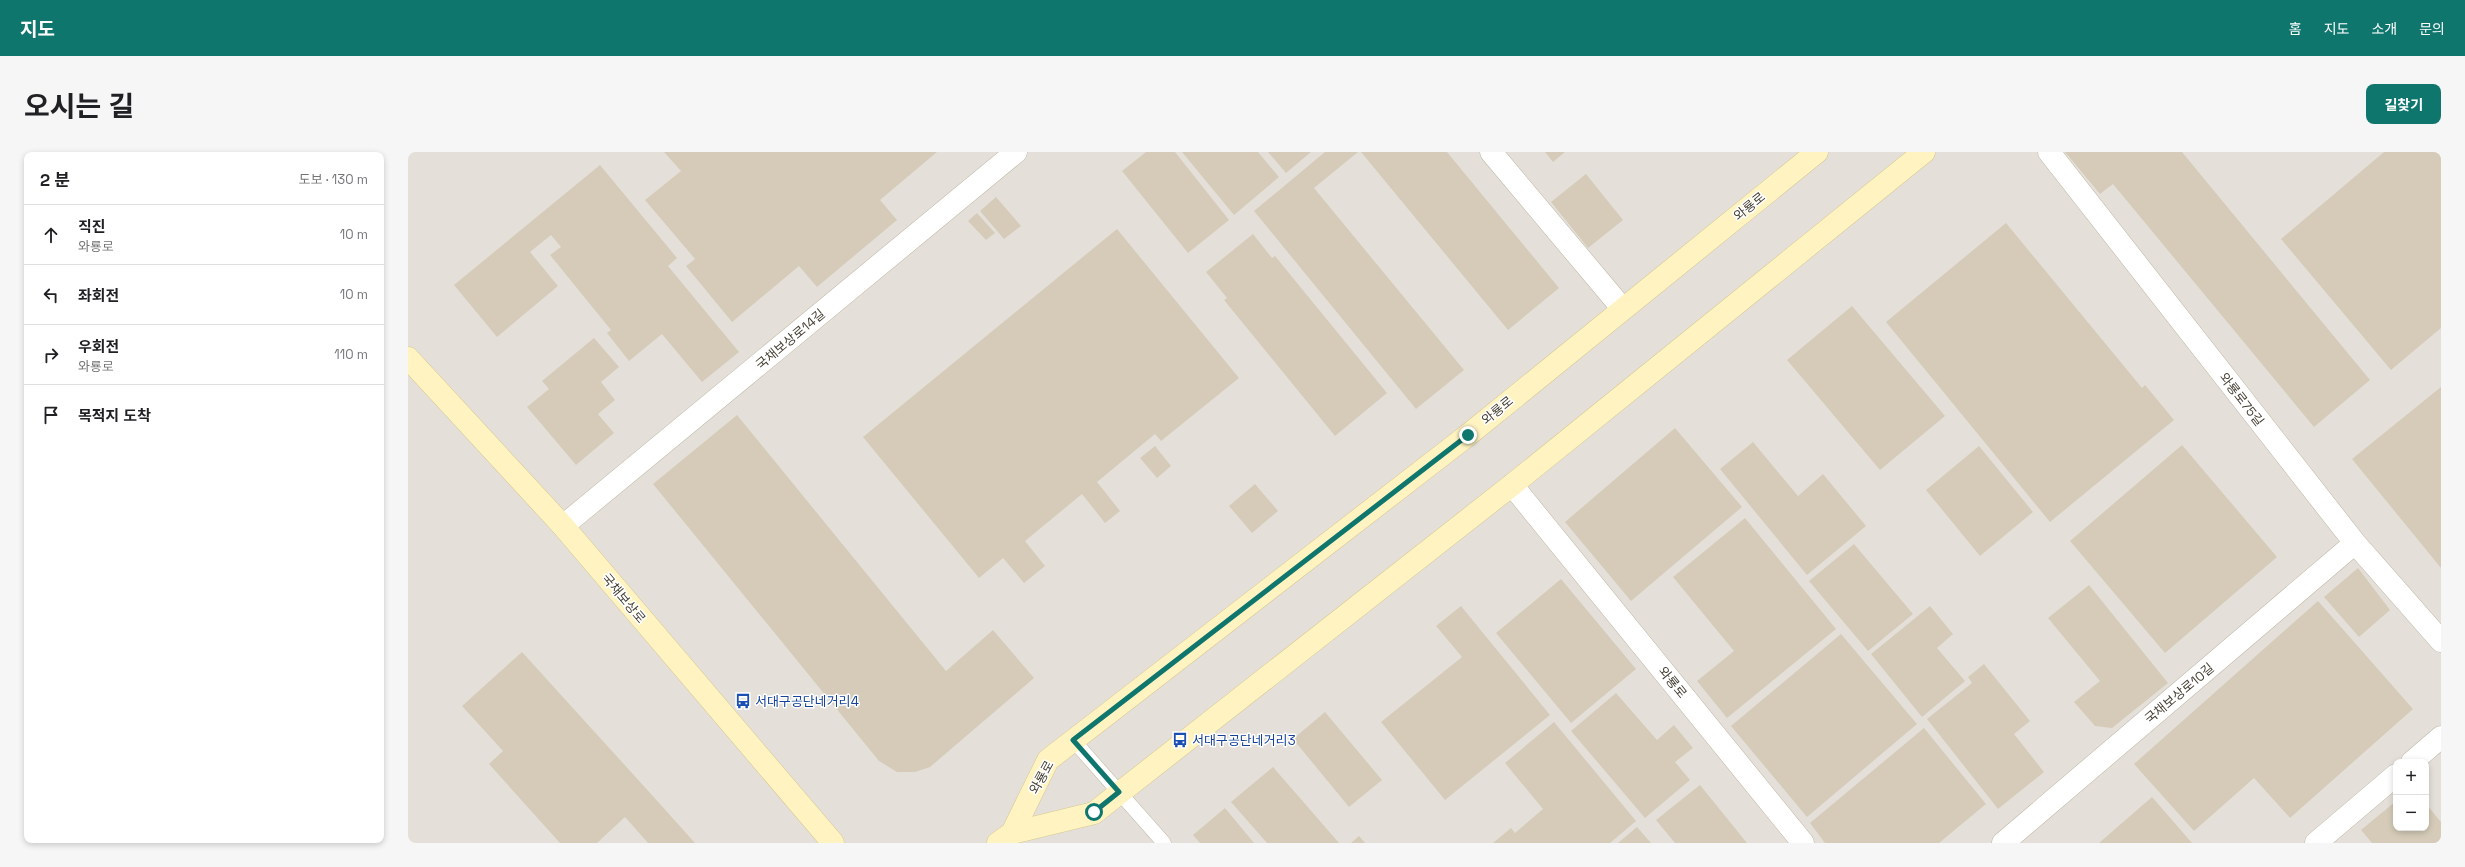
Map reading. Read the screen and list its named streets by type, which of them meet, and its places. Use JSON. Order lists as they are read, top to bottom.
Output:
{
  "streets": {
    "main road": ["와룡로", "국채보상로"],
    "street": ["국채보상로14길", "와룡로75길", "국채보상로10길"]
  },
  "crossings": [
    ["국채보상로14길", "국채보상로"],
    ["와룡로75길", "국채보상로10길"]
  ],
  "places": {
    "bus stop": ["서대구공단네거리4", "서대구공단네거리3"]
  },
  "page": {
    "header": "지도",
    "nav": [
      "홈",
      "지도",
      "소개",
      "문의"
    ],
    "title": "오시는 길",
    "buttons": "길찾기",
    "heading": ["2 분", "도보 · 130 m"],
    "list": [
      ["직진", "와룡로", "10 m"],
      ["좌회전", "10 m"],
      ["우회전", "와룡로", "110 m"],
      "목적지 도착"
    ],
    "map_buttons": ["+", "−"]
  }
}
